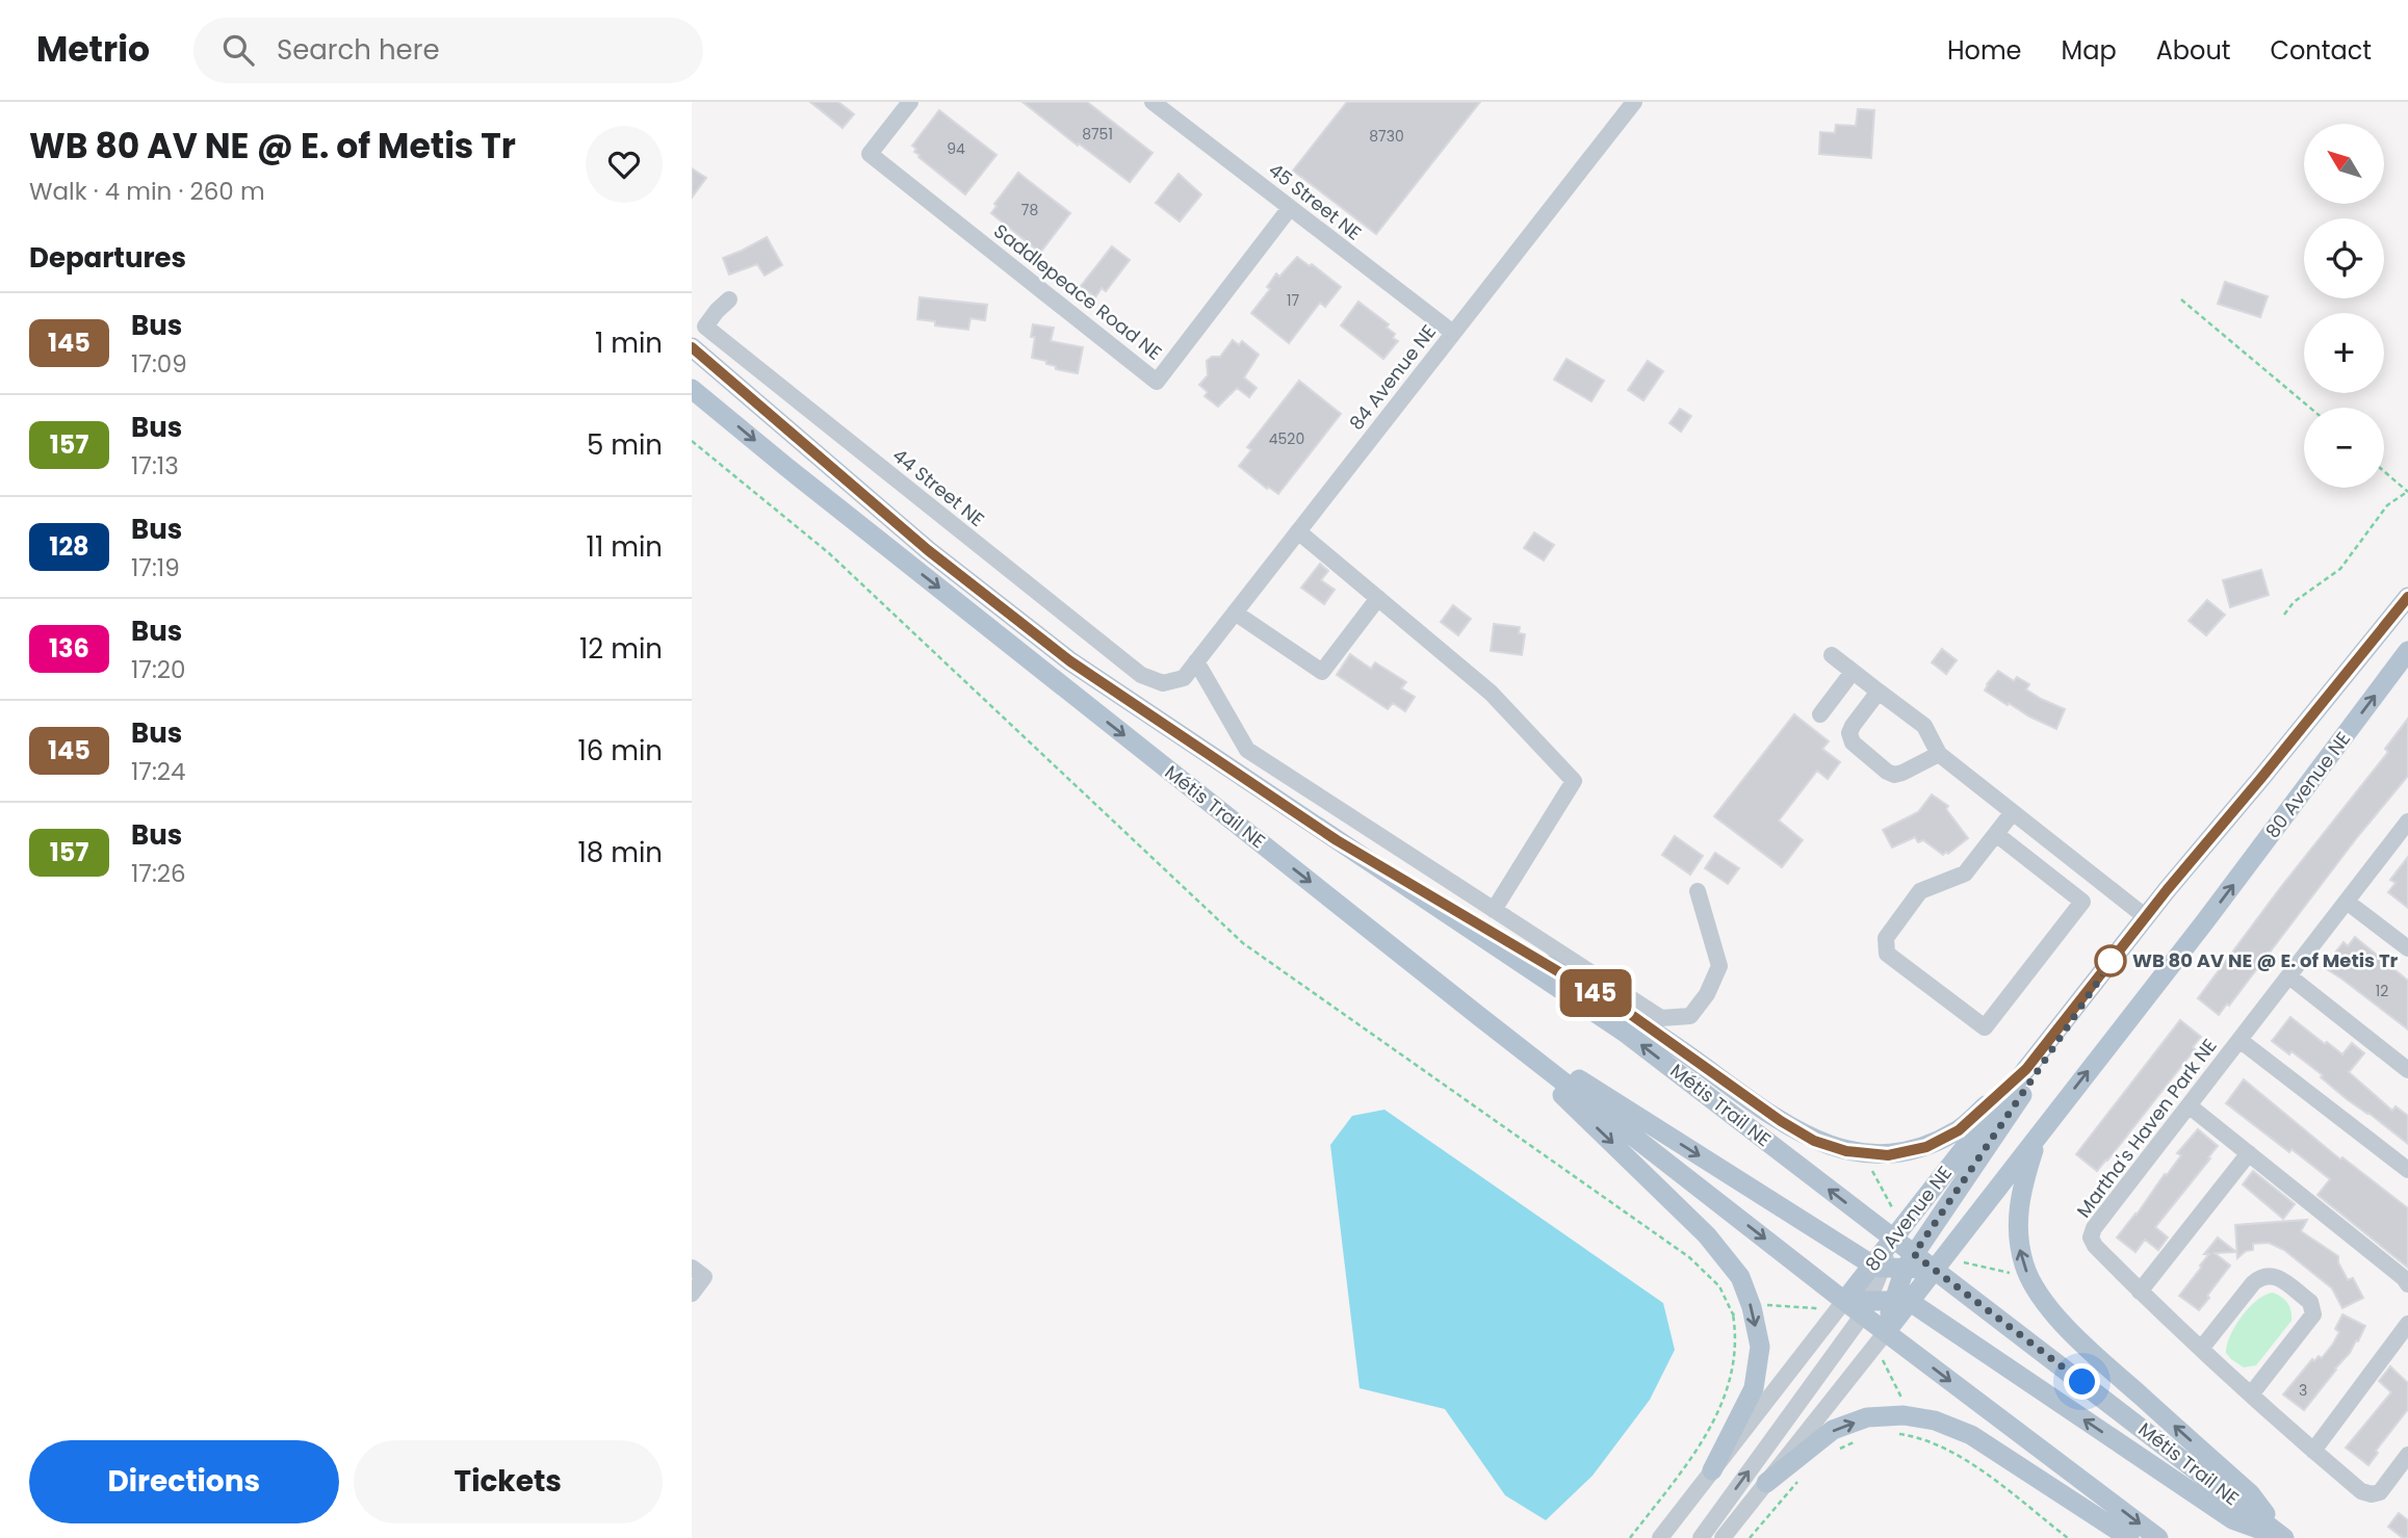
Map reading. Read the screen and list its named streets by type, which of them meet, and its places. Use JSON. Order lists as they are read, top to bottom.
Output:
{
  "streets": {
    "main road": ["80 Avenue NE", "Métis Trail NE"],
    "street": [
      "45 Street NE",
      "Saddlepeace Road NE",
      "84 Avenue NE",
      "44 Street NE",
      "Martha's Haven Park NE"
    ]
  },
  "crossings": [
    ["45 Street NE", "Saddlepeace Road NE"],
    ["45 Street NE", "84 Avenue NE"],
    ["84 Avenue NE", "44 Street NE"],
    ["80 Avenue NE", "Métis Trail NE"]
  ],
  "places": ["WB 80 AV NE @ E. of Metis Tr"],
  "lines": ["bus line 145"],
  "house_numbers": [
    "8751",
    "8730",
    "94",
    "78",
    "17",
    "4520",
    "12",
    "3"
  ],
  "north": "top left",
  "page": {
    "header": "Metrio",
    "search": "Search here",
    "nav": [
      "Home",
      "Map",
      "About",
      "Contact"
    ],
    "heading": [
      ["WB 80 AV NE @ E. of Metis Tr", "Walk · 4 min · 260 m"],
      "Departures"
    ],
    "on_map": "145",
    "map_buttons": ["+", "−"],
    "list": [
      {
        "mark": "145",
        "name": "Bus",
        "note": "17:09",
        "value": "1 min"
      },
      {
        "mark": "157",
        "name": "Bus",
        "note": "17:13",
        "value": "5 min"
      },
      {
        "mark": "128",
        "name": "Bus",
        "note": "17:19",
        "value": "11 min"
      },
      {
        "mark": "136",
        "name": "Bus",
        "note": "17:20",
        "value": "12 min"
      },
      {
        "mark": "145",
        "name": "Bus",
        "note": "17:24",
        "value": "16 min"
      },
      {
        "mark": "157",
        "name": "Bus",
        "note": "17:26",
        "value": "18 min"
      }
    ],
    "buttons": ["Directions", "Tickets"]
  }
}
